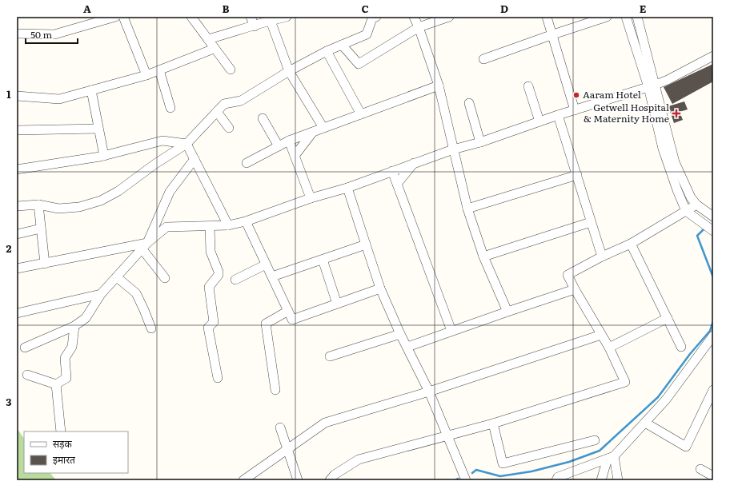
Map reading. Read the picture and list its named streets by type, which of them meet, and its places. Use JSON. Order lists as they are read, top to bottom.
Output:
{
  "places": {
    "other": ["Aaram Hotel"],
    "health": ["Getwell Hospital & Maternity Home"]
  },
  "legend": ["सड़क", "इमारत"],
  "scale_bar": "50 m",
  "grid": {
    "columns": [
      "A",
      "B",
      "C",
      "D",
      "E"
    ],
    "rows": ["1", "2", "3"]
  }
}
